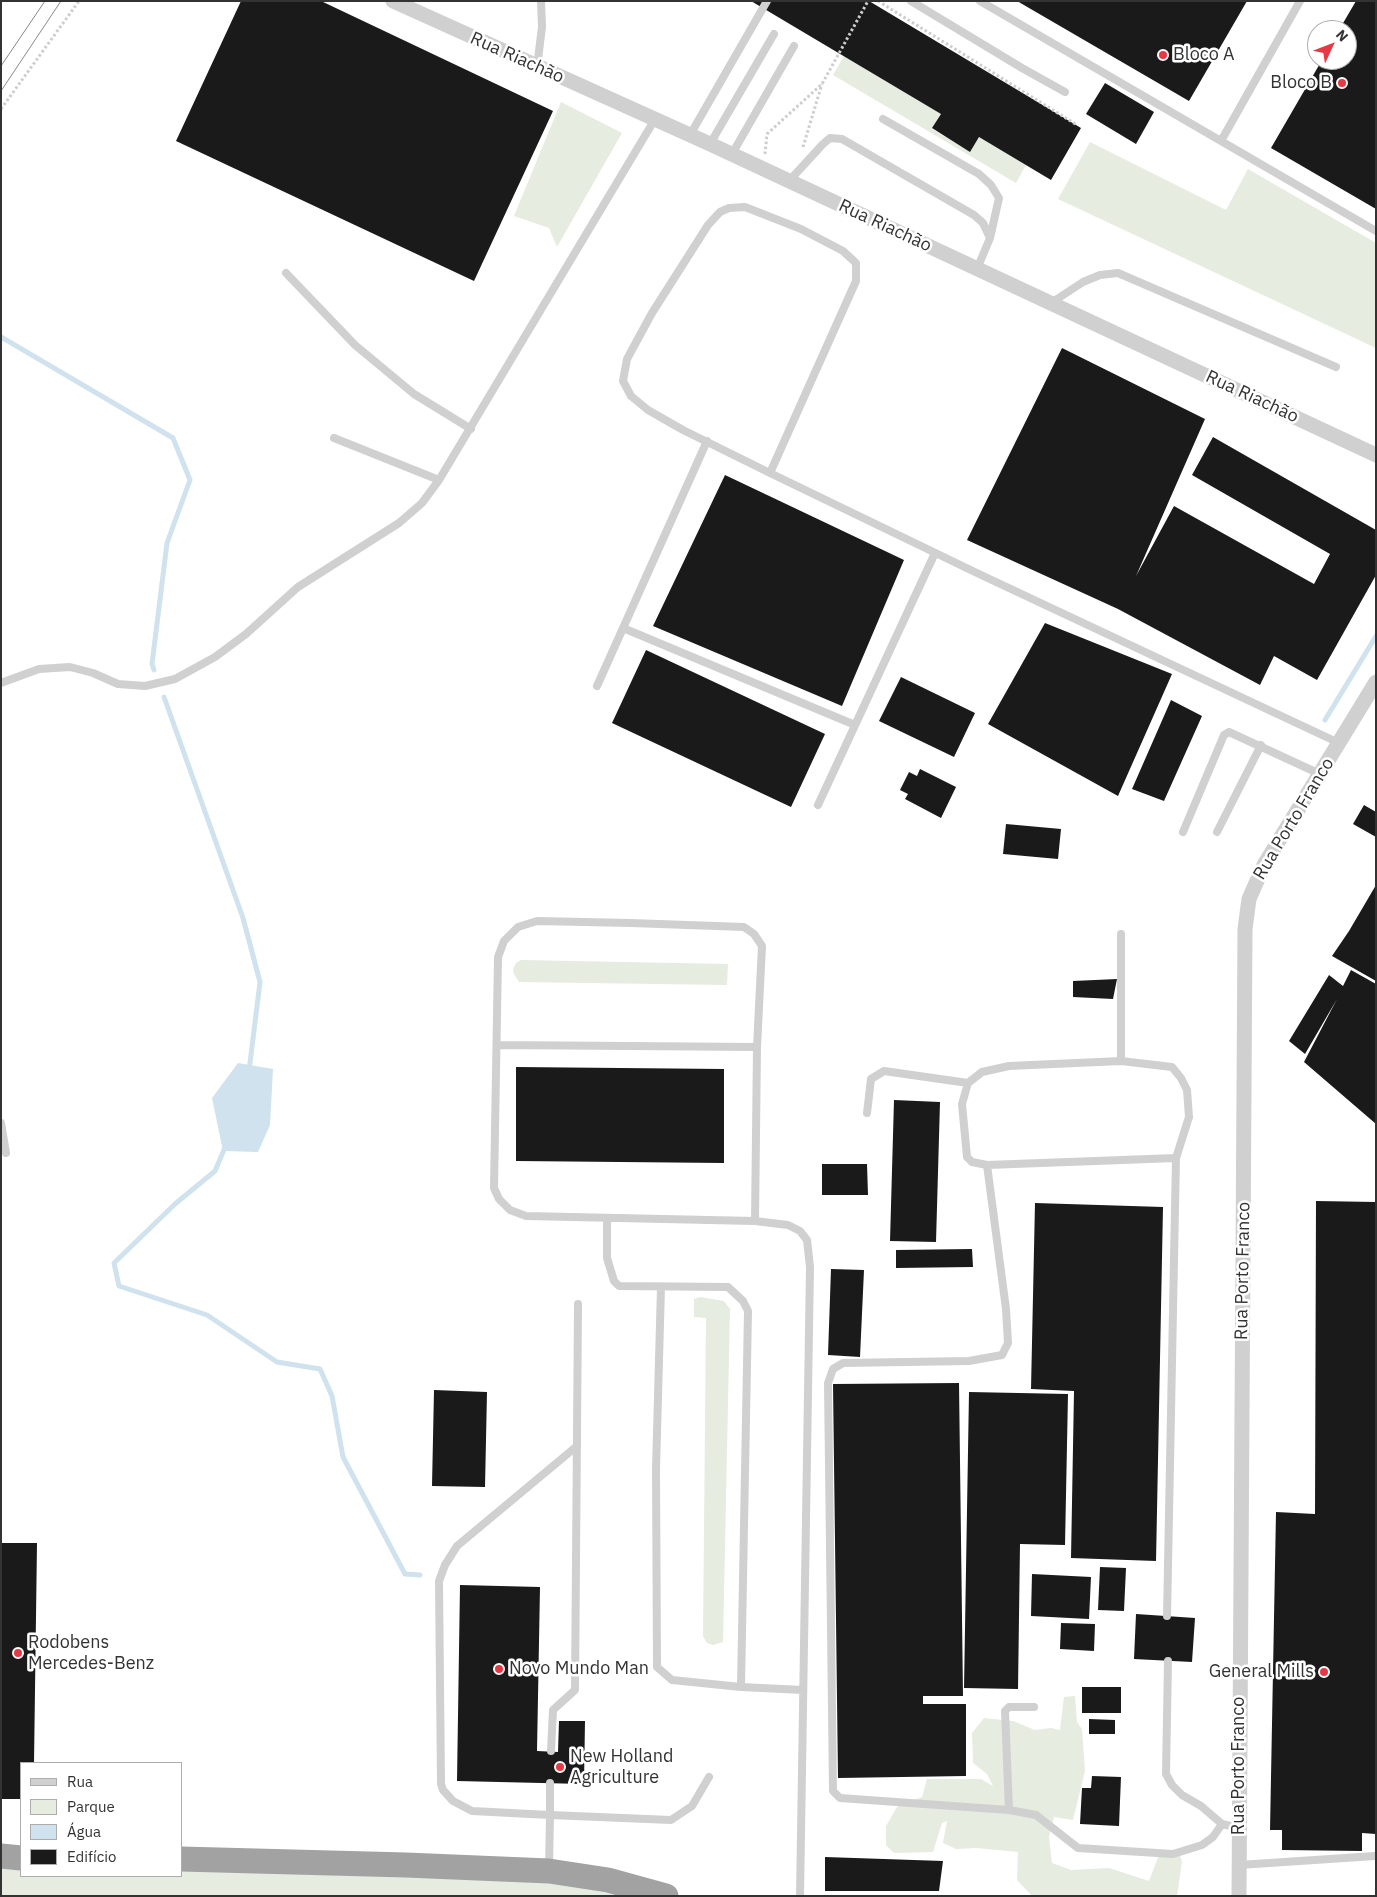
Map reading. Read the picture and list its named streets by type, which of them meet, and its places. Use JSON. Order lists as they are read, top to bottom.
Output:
{
  "streets": {
    "street": ["Rua Riachão", "Rua Porto Franco"]
  },
  "places": [
    "Bloco A",
    "Bloco B",
    "Rodobens Mercedes-Benz",
    "Novo Mundo Man",
    "General Mills",
    "New Holland Agriculture"
  ],
  "legend": [
    "Rua",
    "Parque",
    "Água",
    "Edifício"
  ],
  "north": "top right"
}
